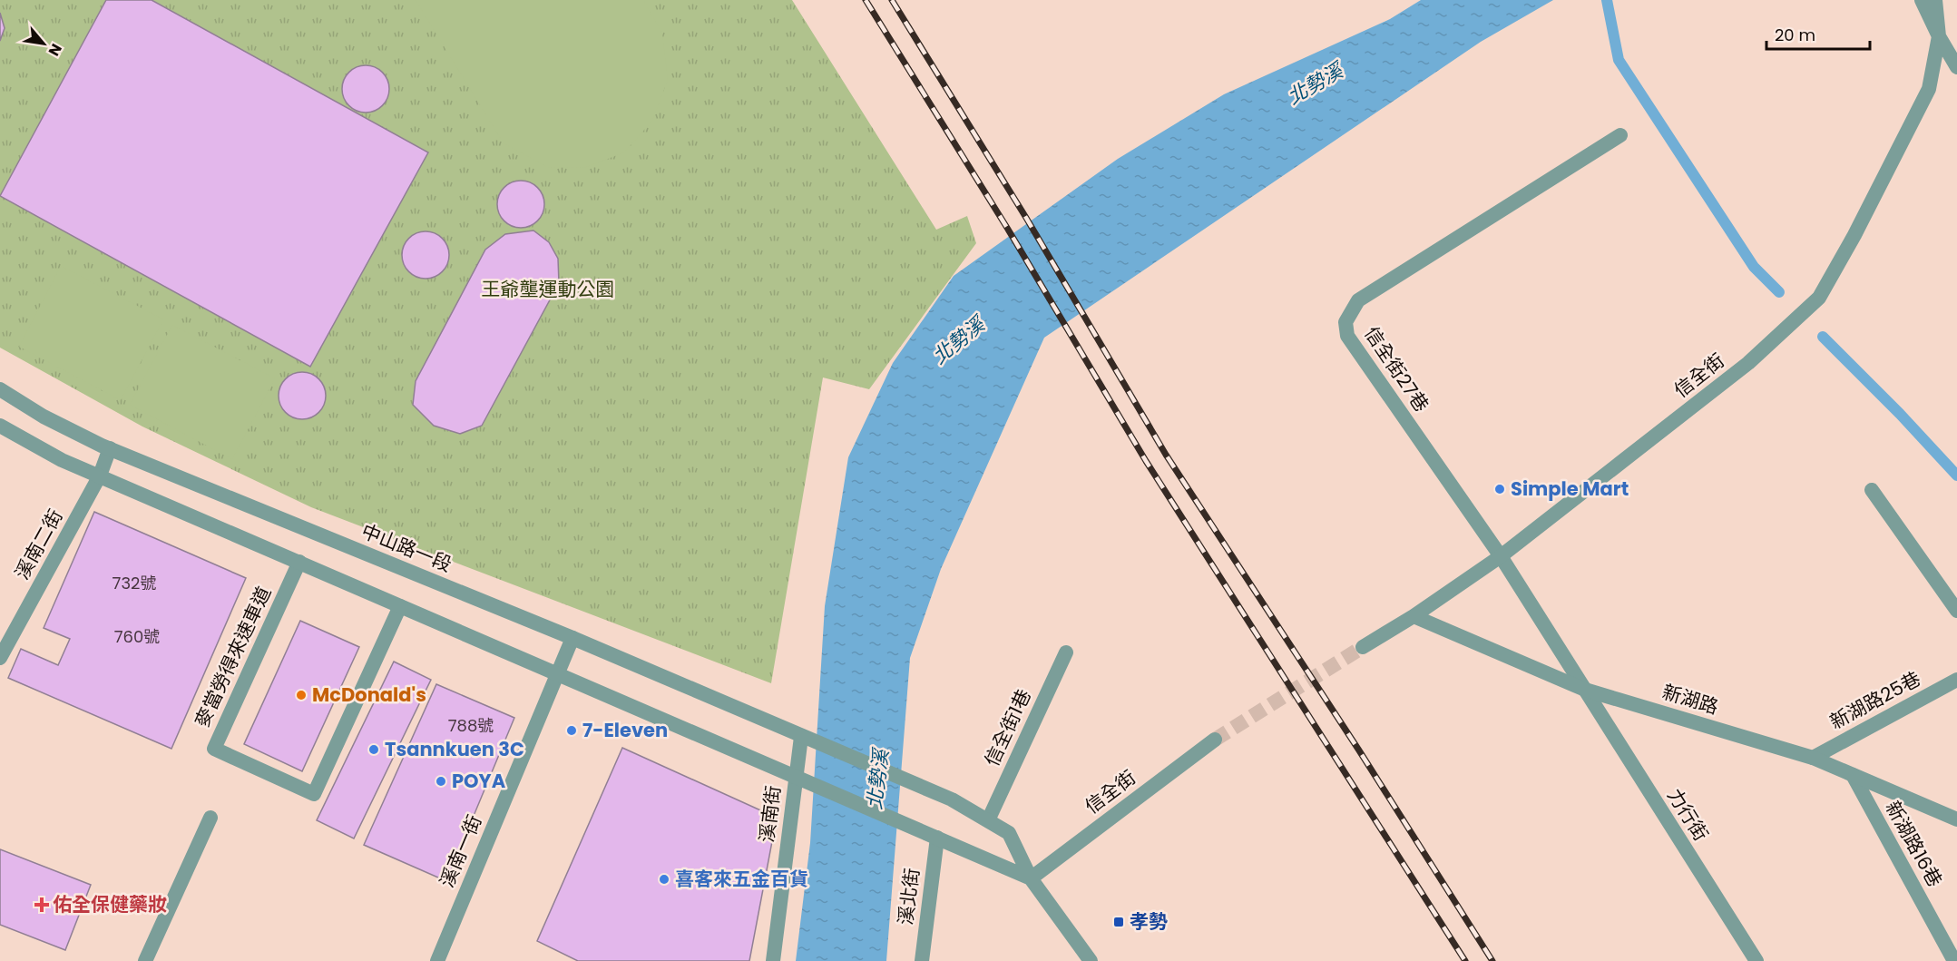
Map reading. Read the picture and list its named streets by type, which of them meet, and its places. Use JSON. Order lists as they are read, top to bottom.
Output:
{
  "streets": {
    "street": [
      "信全街27巷",
      "信全街",
      "溪南二街",
      "中山路一段",
      "麥當勞得來速車道",
      "新湖路",
      "新湖路25巷",
      "信全街1巷",
      "溪南街",
      "力行街",
      "新湖路16巷",
      "溪南一街",
      "溪北街"
    ]
  },
  "crossings": [
    ["信全街27巷", "信全街"],
    ["信全街27巷", "新湖路"],
    ["信全街27巷", "力行街"],
    ["信全街", "中山路一段"],
    ["信全街", "新湖路"],
    ["溪南二街", "中山路一段"],
    ["中山路一段", "信全街1巷"],
    ["中山路一段", "溪南街"],
    ["中山路一段", "溪南一街"],
    ["新湖路", "新湖路25巷"],
    ["新湖路", "力行街"],
    ["新湖路", "新湖路16巷"]
  ],
  "water": ["北勢溪"],
  "parks": ["王爺壟運動公園"],
  "places": {
    "other": [
      "Simple Mart",
      "McDonald's",
      "7-Eleven",
      "Tsannkuen 3C",
      "POYA",
      "喜客來五金百貨"
    ],
    "health": ["佑全保健藥妝"],
    "transit": ["孝勢"]
  },
  "house_numbers": ["732號", "760號", "788號"],
  "scale_bar": "20 m",
  "north": "bottom right"
}
